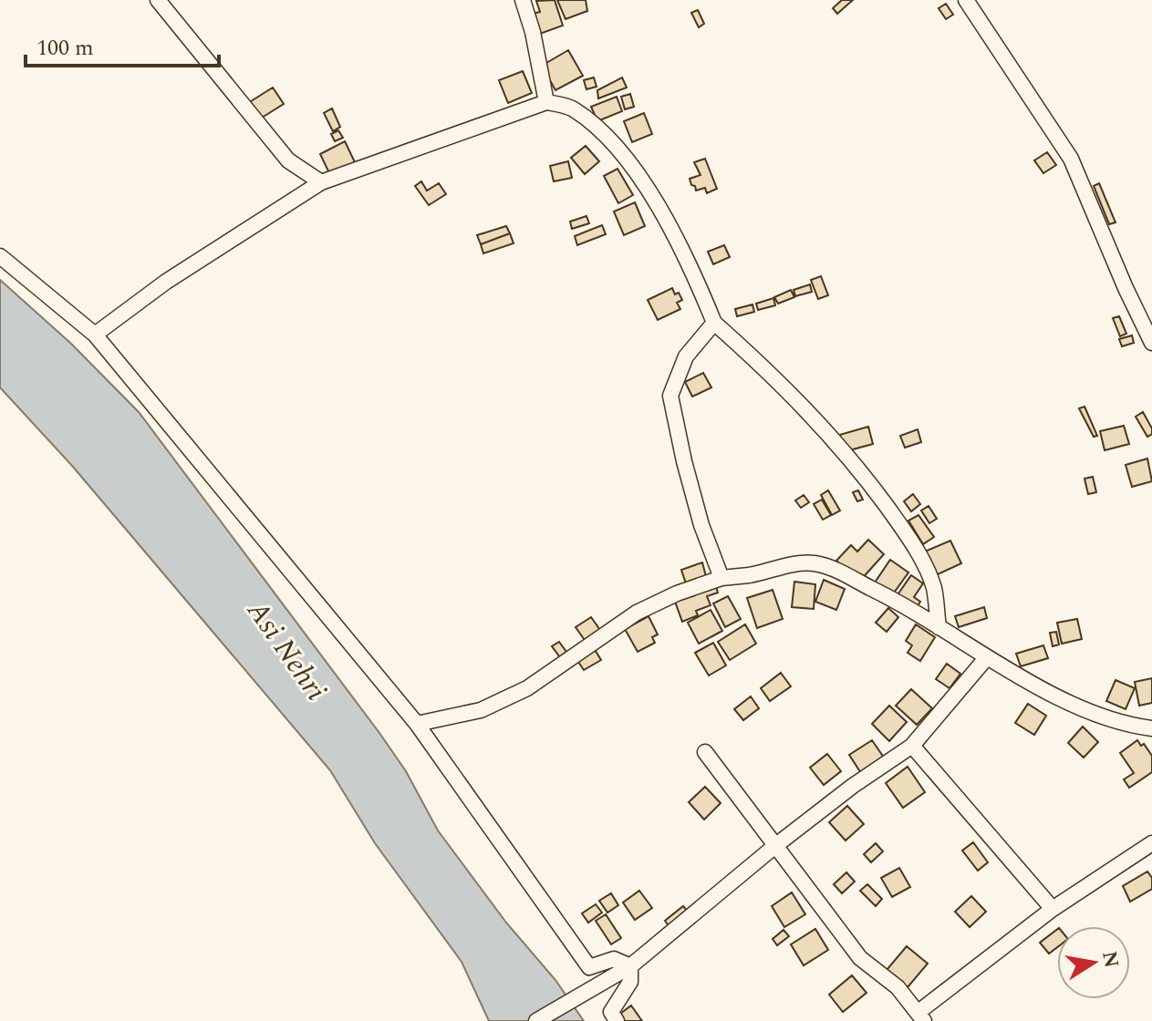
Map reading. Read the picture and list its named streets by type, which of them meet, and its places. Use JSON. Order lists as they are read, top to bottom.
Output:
{
  "water": ["Asi Nehri"],
  "scale_bar": "100 m",
  "north": "right"
}
